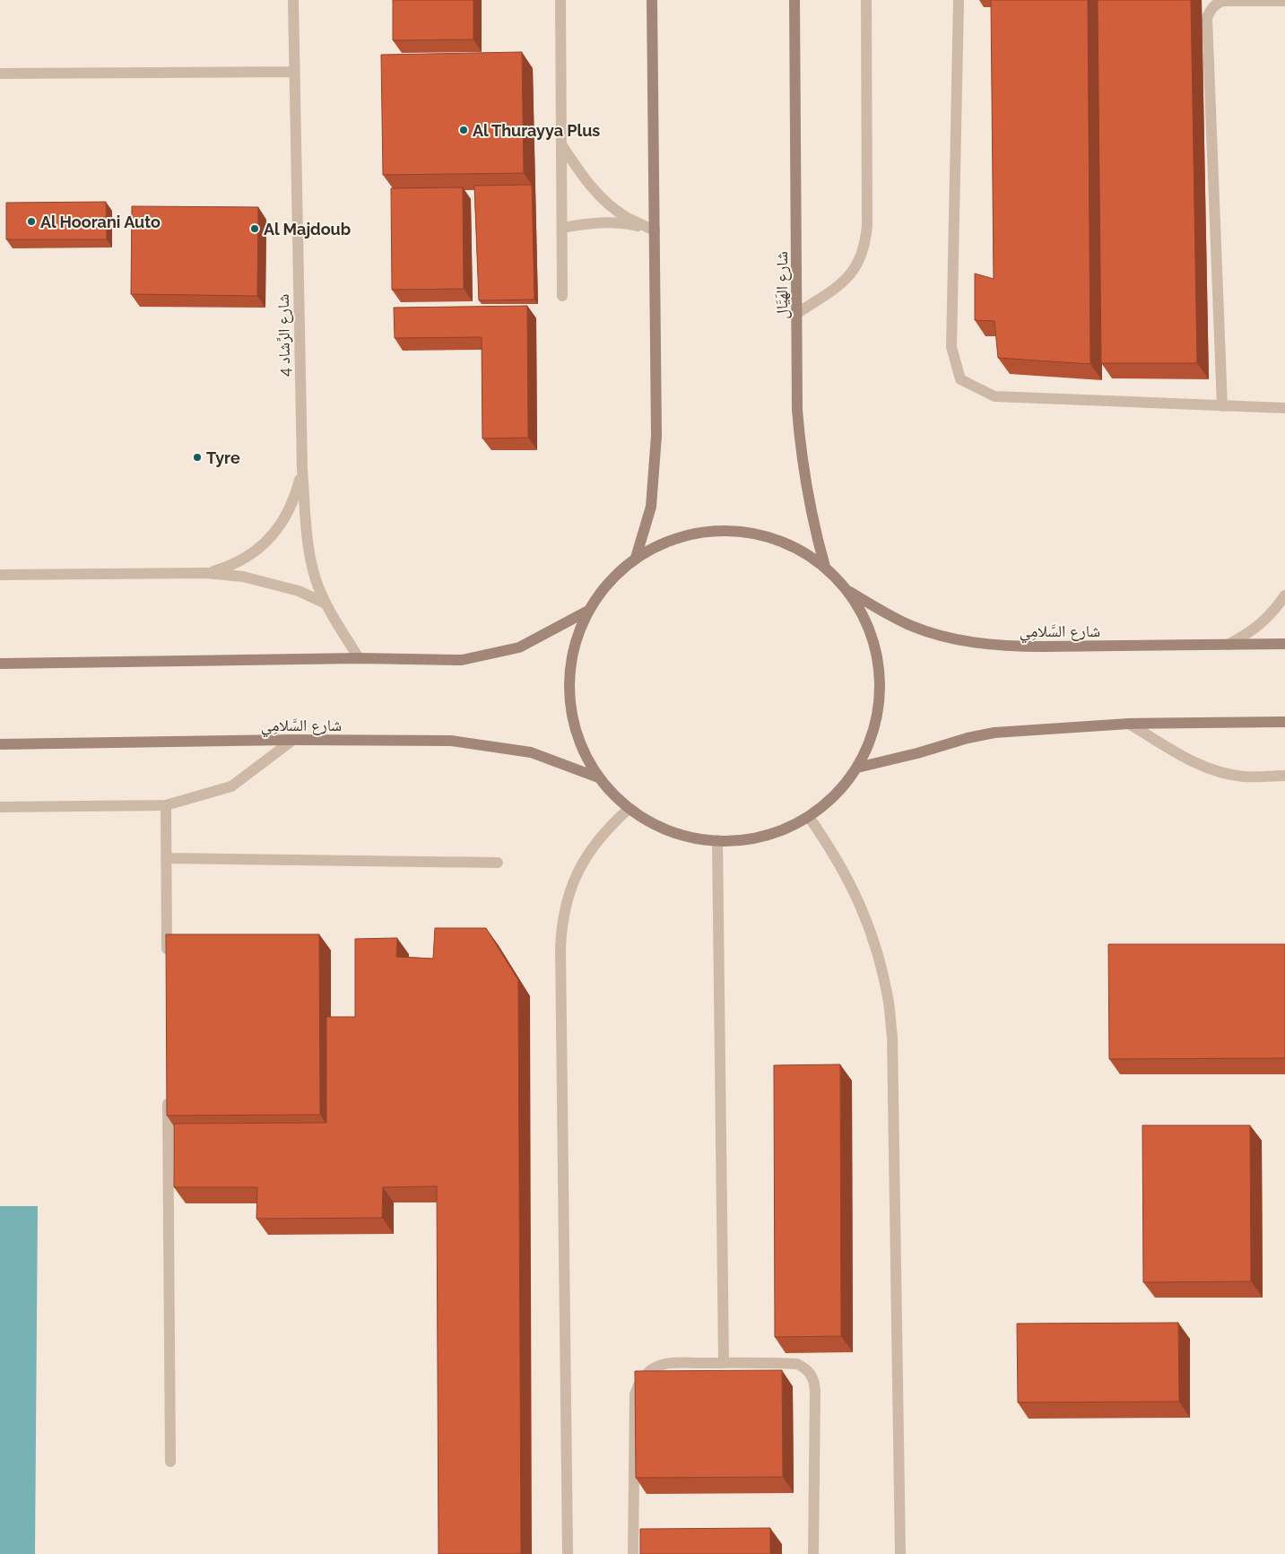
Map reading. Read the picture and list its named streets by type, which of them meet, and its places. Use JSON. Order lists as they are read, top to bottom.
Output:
{
  "streets": {
    "street": ["شارع الهَيَّال", "شارع الرَّشاد 4", "شارع السَّلامِي"]
  },
  "places": [
    "Al Thurayya Plus",
    "Al Hoorani Auto",
    "Al Majdoub",
    "Tyre"
  ]
}
